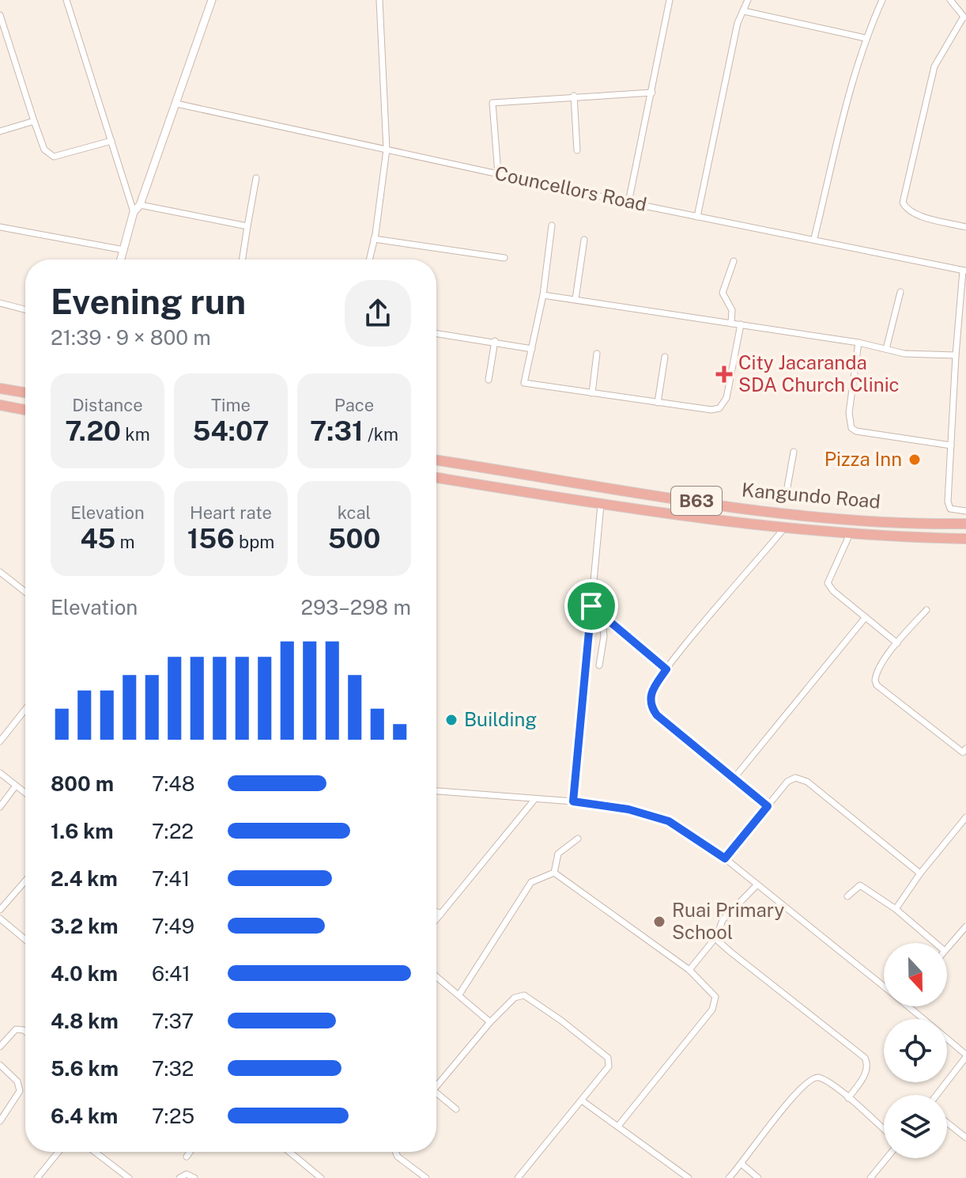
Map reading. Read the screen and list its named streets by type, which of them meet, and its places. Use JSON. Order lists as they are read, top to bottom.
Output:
{
  "streets": {
    "highway": ["Kangundo Road", "B63"],
    "street": ["Councellors Road"]
  },
  "places": {
    "health": ["City Jacaranda SDA Church Clinic"],
    "other": ["Pizza Inn", "Building", "Ruai Primary School"]
  },
  "north": "bottom",
  "page": {
    "heading": ["Evening run", "21:39 · 9 × 800 m"],
    "stats": [
      ["Distance", "7.20 km"],
      ["Time", "54:07"],
      ["Pace", "7:31 /km"],
      ["Elevation", "45 m"],
      ["Heart rate", "156 bpm"],
      ["kcal", "500"]
    ],
    "chart": ["Elevation", "293–298 m"],
    "list": [
      {
        "name": "800 m",
        "note": "7:48"
      },
      {
        "name": "1.6 km",
        "note": "7:22"
      },
      {
        "name": "2.4 km",
        "note": "7:41"
      },
      {
        "name": "3.2 km",
        "note": "7:49"
      },
      {
        "name": "4.0 km",
        "note": "6:41"
      },
      {
        "name": "4.8 km",
        "note": "7:37"
      },
      {
        "name": "5.6 km",
        "note": "7:32"
      },
      {
        "name": "6.4 km",
        "note": "7:25"
      }
    ]
  }
}
